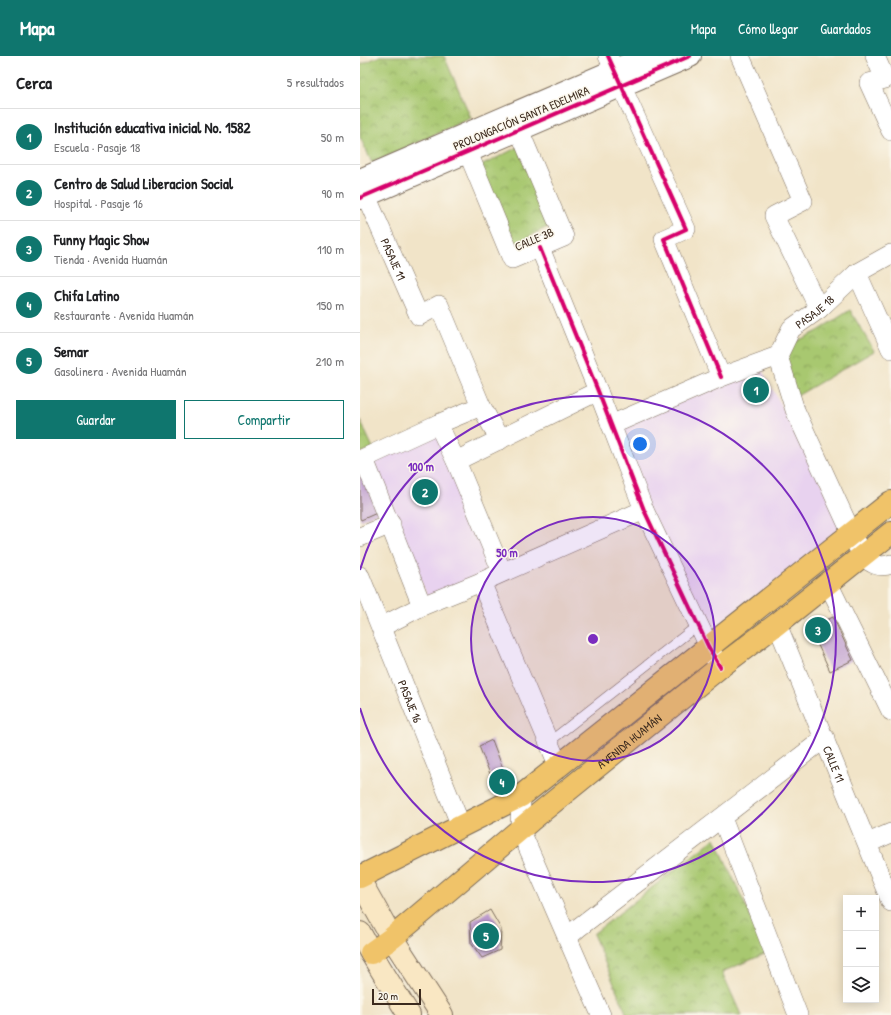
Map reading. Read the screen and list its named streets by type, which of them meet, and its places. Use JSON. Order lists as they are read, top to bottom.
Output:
{
  "streets": {
    "main road": ["AVENIDA HUAMÁN"],
    "street": [
      "PROLONGACIÓN SANTA EDELMIRA",
      "CALLE 3B",
      "PASAJE 11",
      "PASAJE 18",
      "PASAJE 16",
      "CALLE 11"
    ]
  },
  "crossings": [
    ["PROLONGACIÓN SANTA EDELMIRA", "CALLE 3B"],
    ["PROLONGACIÓN SANTA EDELMIRA", "PASAJE 11"],
    ["PASAJE 16", "AVENIDA HUAMÁN"],
    ["AVENIDA HUAMÁN", "CALLE 11"]
  ],
  "scale_bar": "20 m",
  "page": {
    "header": "Mapa",
    "nav": ["Mapa", "Cómo llegar", "Guardados"],
    "heading": ["Cerca", "5 resultados"],
    "list": [
      {
        "mark": "1",
        "name": "Institución educativa inicial No. 1582",
        "note": "Escuela · Pasaje 18",
        "value": "50 m"
      },
      {
        "mark": "2",
        "name": "Centro de Salud Liberacion Social",
        "note": "Hospital · Pasaje 16",
        "value": "90 m"
      },
      {
        "mark": "3",
        "name": "Funny Magic Show",
        "note": "Tienda · Avenida Huamán",
        "value": "110 m"
      },
      {
        "mark": "4",
        "name": "Chifa Latino",
        "note": "Restaurante · Avenida Huamán",
        "value": "150 m"
      },
      {
        "mark": "5",
        "name": "Semar",
        "note": "Gasolinera · Avenida Huamán",
        "value": "210 m"
      }
    ],
    "pins": [
      "1",
      "2",
      "3",
      "4",
      "5"
    ],
    "buttons": ["Guardar", "Compartir"],
    "map_buttons": ["+", "−"],
    "scale": "20 m"
  },
  "rings": ["100 m", "50 m"]
}
